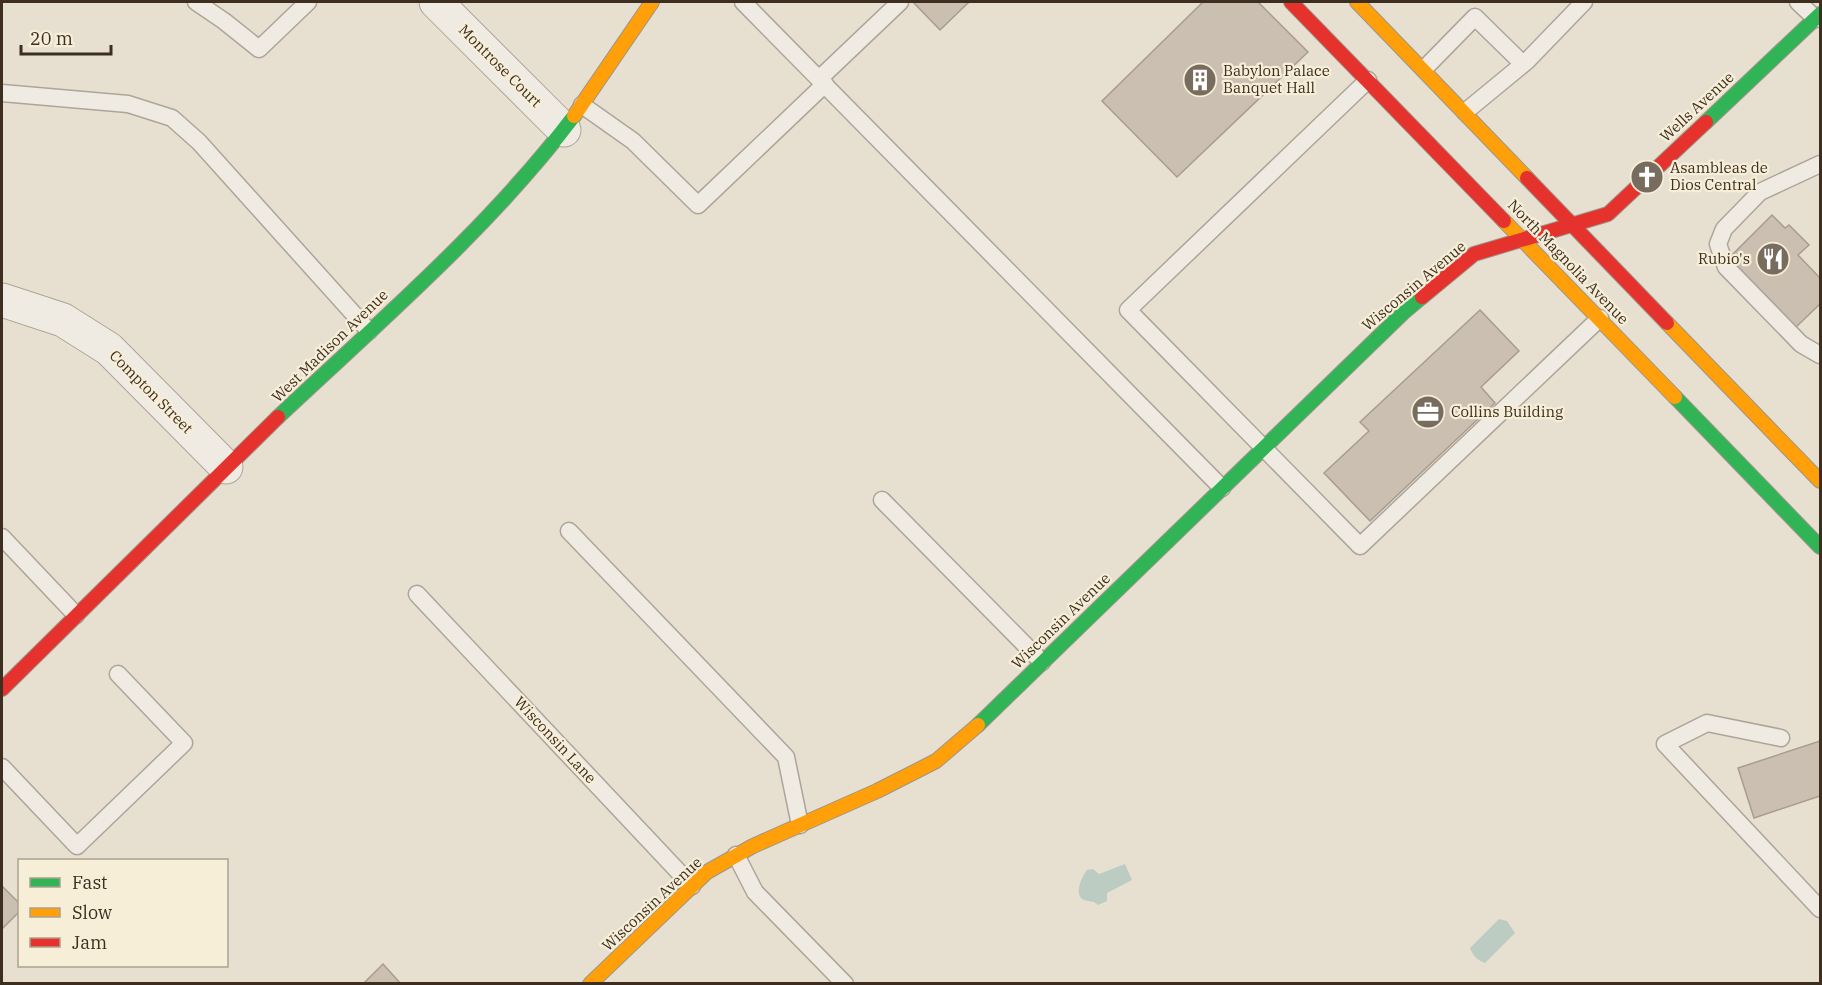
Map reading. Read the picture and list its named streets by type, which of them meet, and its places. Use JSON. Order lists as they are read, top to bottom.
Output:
{
  "streets": {
    "street": [
      "Montrose Court",
      "Wells Avenue",
      "North Magnolia Avenue",
      "Wisconsin Avenue",
      "West Madison Avenue",
      "Compton Street"
    ],
    "lane": ["Wisconsin Lane"]
  },
  "crossings": [
    ["Montrose Court", "West Madison Avenue"],
    ["Wells Avenue", "North Magnolia Avenue"],
    ["Wells Avenue", "Wisconsin Avenue"],
    ["North Magnolia Avenue", "Wisconsin Avenue"],
    ["Wisconsin Avenue", "Wisconsin Lane"],
    ["West Madison Avenue", "Compton Street"]
  ],
  "places": {
    "building": ["Babylon Palace Banquet Hall"],
    "church": ["Asambleas de Dios Central"],
    "restaurant": ["Rubio's"],
    "office": ["Collins Building"]
  },
  "legend": ["Fast", "Slow", "Jam"],
  "scale_bar": "20 m"
}
